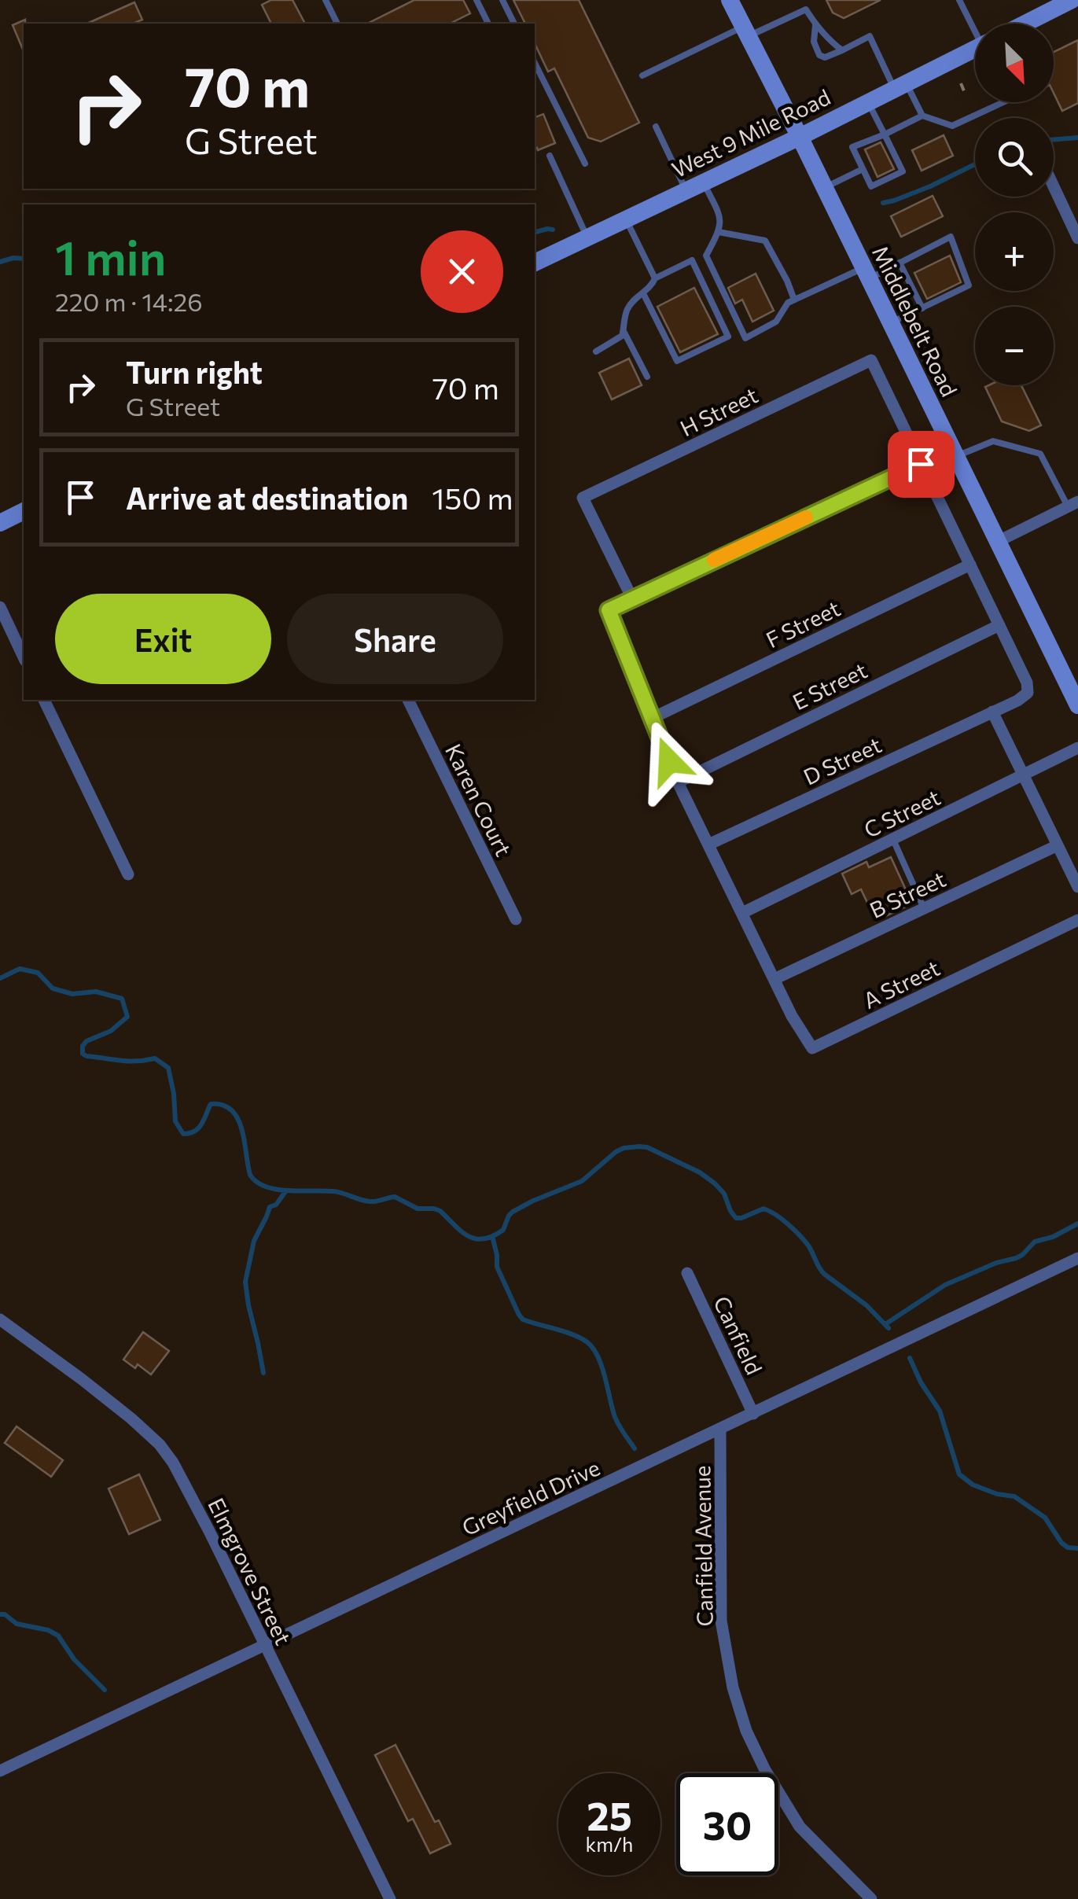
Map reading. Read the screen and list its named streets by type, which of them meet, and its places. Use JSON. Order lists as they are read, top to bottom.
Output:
{
  "streets": {
    "street": [
      "West 9 Mile Road",
      "Middlebelt Road",
      "H Street",
      "F Street",
      "E Street",
      "D Street",
      "Karen Court",
      "C Street",
      "B Street",
      "A Street",
      "Canfield",
      "Greyfield Drive",
      "Canfield Avenue",
      "Elmgrove Street"
    ]
  },
  "crossings": [
    ["West 9 Mile Road", "Middlebelt Road"],
    ["E Street", "D Street"],
    ["B Street", "A Street"],
    ["Canfield", "Greyfield Drive"],
    ["Greyfield Drive", "Canfield Avenue"],
    ["Greyfield Drive", "Elmgrove Street"]
  ],
  "north": "bottom right",
  "page": {
    "map_buttons": ["+", "−"],
    "turn": ["70 m", "G Street"],
    "heading": ["1 min", "220 m · 14:26"],
    "list": [
      {
        "name": "Turn right",
        "note": "G Street",
        "value": "70 m"
      },
      {
        "name": "Arrive at destination",
        "value": "150 m"
      }
    ],
    "buttons": ["Exit", "Share"],
    "speed": "25 km/h",
    "limit": "30"
  }
}
